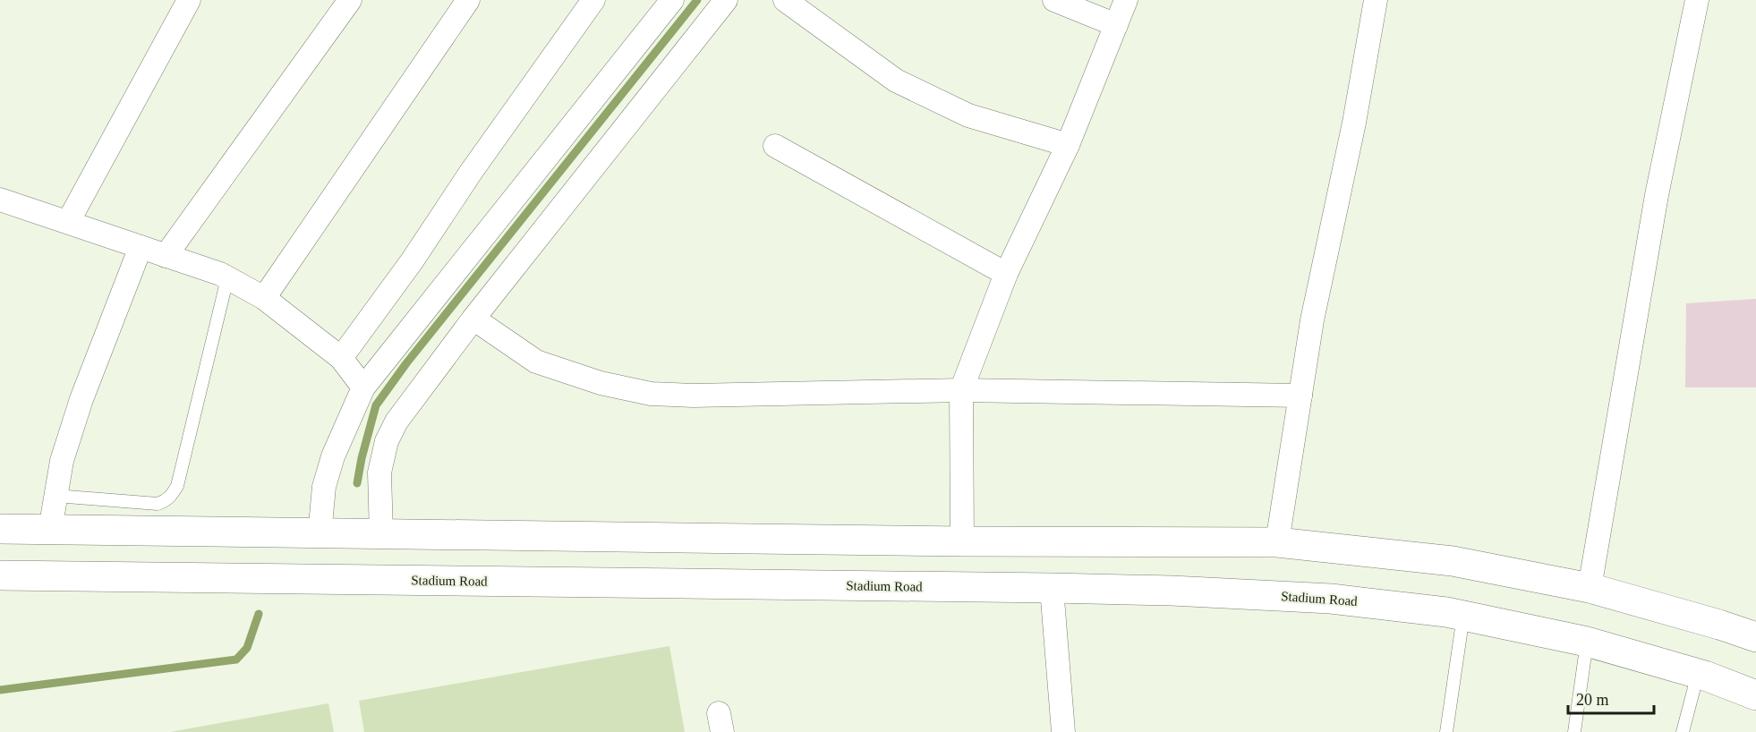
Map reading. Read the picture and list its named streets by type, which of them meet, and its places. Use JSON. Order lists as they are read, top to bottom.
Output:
{
  "streets": {
    "main road": ["Stadium Road"]
  },
  "scale_bar": "20 m"
}
